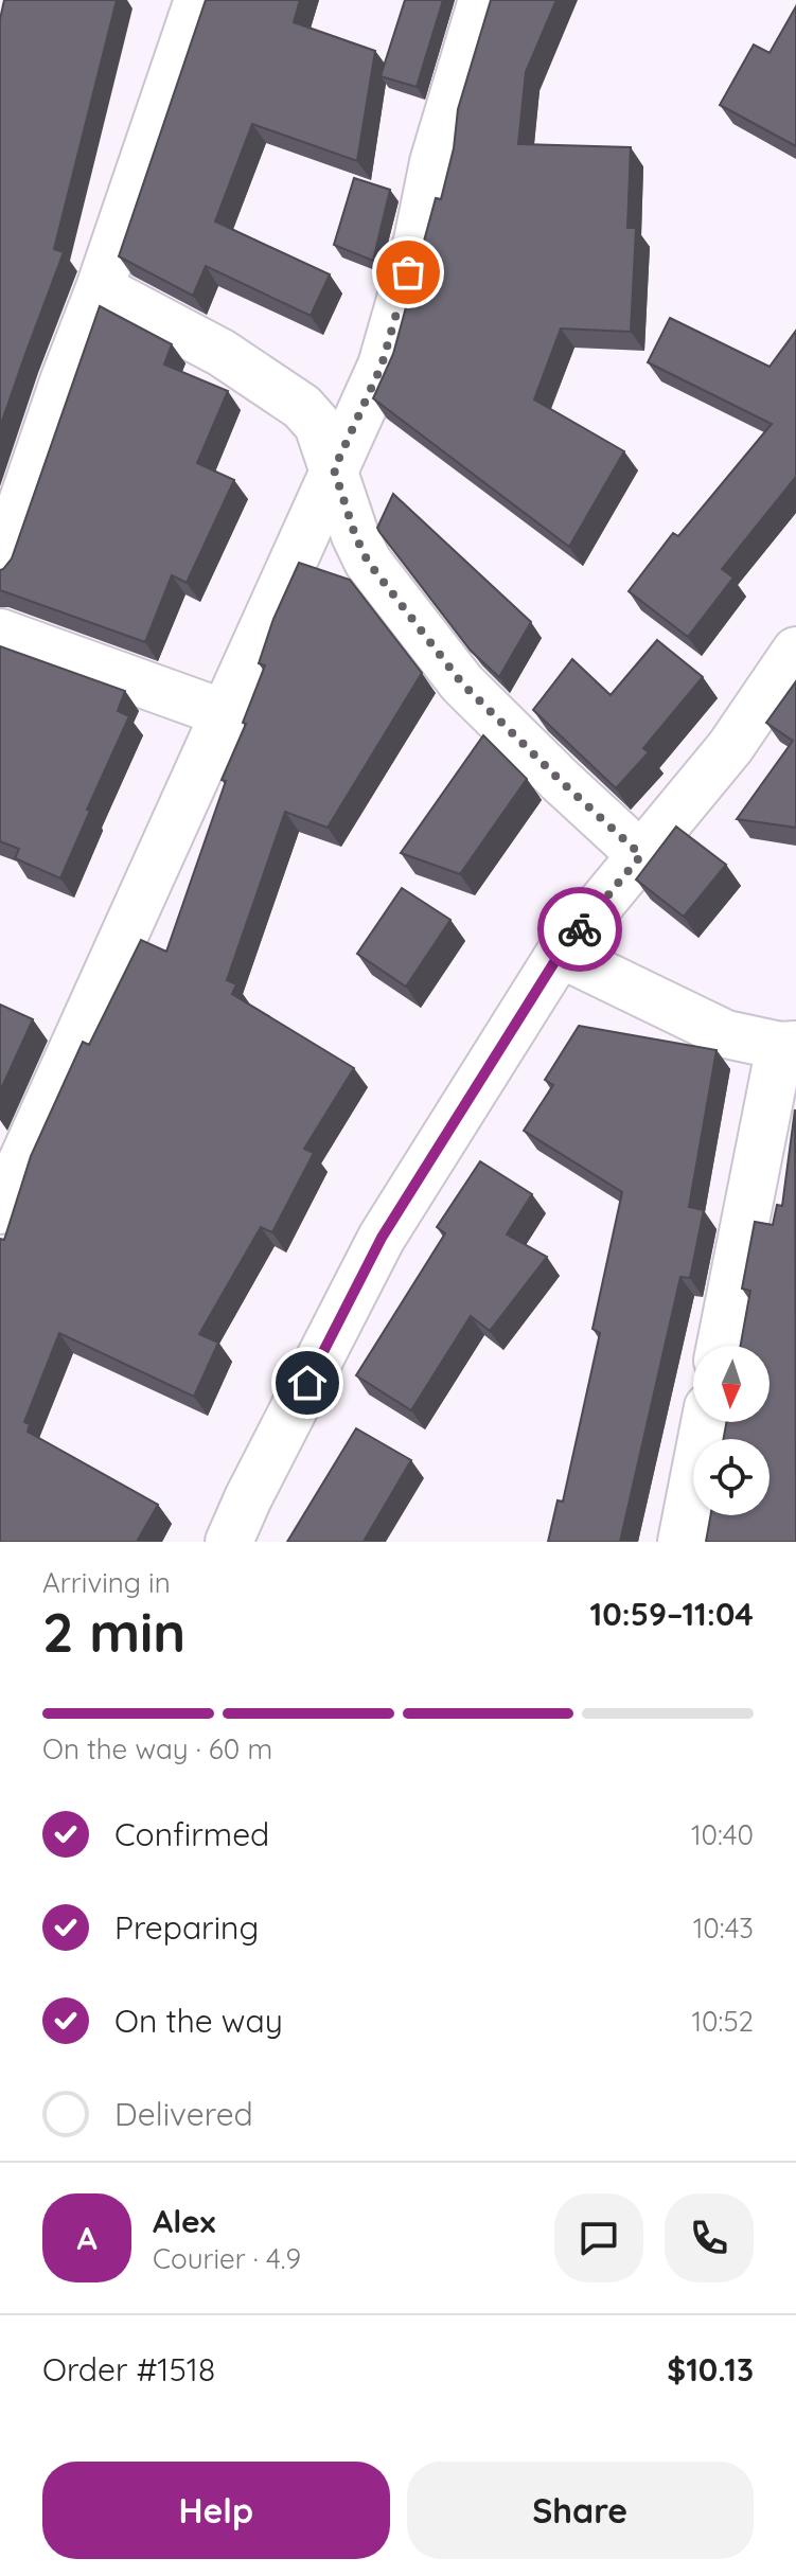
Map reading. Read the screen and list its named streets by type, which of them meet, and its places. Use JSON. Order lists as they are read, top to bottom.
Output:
{
  "north": "bottom",
  "page": {
    "heading": ["2 min", "Arriving in", "10:59–11:04"],
    "panel": [
      "Alex",
      "Courier · 4.9",
      "Order #1518",
      "$10.13"
    ],
    "bar": "On the way · 60 m",
    "list": [
      ["Confirmed", "10:40"],
      ["Preparing", "10:43"],
      ["On the way", "10:52"],
      "Delivered"
    ],
    "round": "A",
    "buttons": ["Help", "Share"]
  }
}
